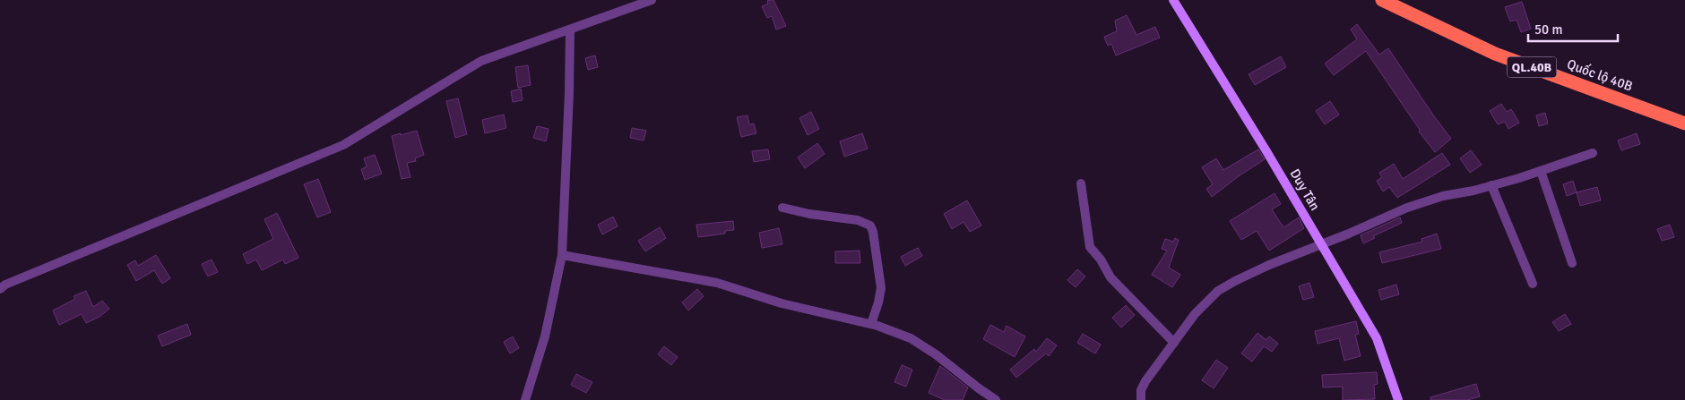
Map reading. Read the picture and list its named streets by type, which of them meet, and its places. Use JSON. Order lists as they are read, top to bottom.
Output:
{
  "streets": {
    "highway": ["QL.40B", "Quốc lộ 40B"],
    "street": ["Duy Tân"]
  },
  "scale_bar": "50 m"
}
